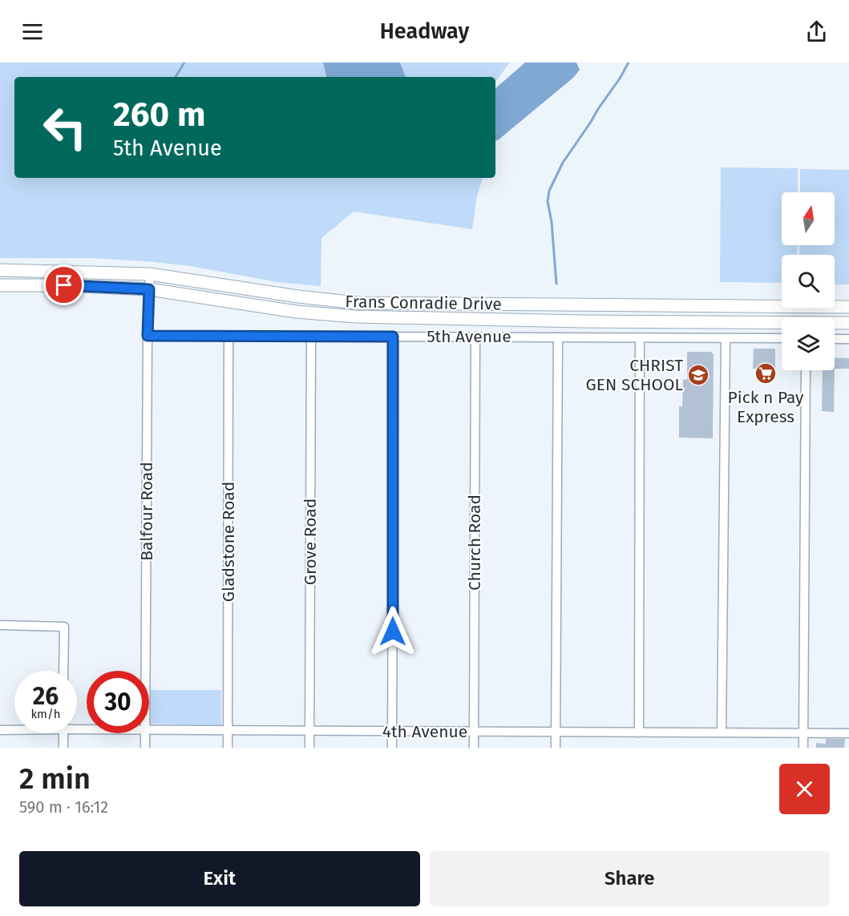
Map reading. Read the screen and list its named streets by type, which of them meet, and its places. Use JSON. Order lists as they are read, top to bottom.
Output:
{
  "streets": {
    "main road": ["Frans Conradie Drive"],
    "street": [
      "5th Avenue",
      "Balfour Road",
      "Gladstone Road",
      "Grove Road",
      "Church Road",
      "4th Avenue"
    ]
  },
  "crossings": [
    ["Frans Conradie Drive", "Balfour Road"],
    ["5th Avenue", "Balfour Road"],
    ["5th Avenue", "Gladstone Road"],
    ["5th Avenue", "Grove Road"],
    ["5th Avenue", "Church Road"],
    ["Gladstone Road", "4th Avenue"],
    ["Grove Road", "4th Avenue"],
    ["Church Road", "4th Avenue"]
  ],
  "places": {
    "supermarket": ["Pick n Pay Express"],
    "school or university": ["CHRIST GEN SCHOOL"]
  },
  "north": "top",
  "page": {
    "header": "Headway",
    "turn": ["260 m", "5th Avenue"],
    "speed": "26 km/h",
    "limit": "30",
    "heading": ["2 min", "590 m · 16:12"],
    "buttons": ["Exit", "Share"]
  }
}
